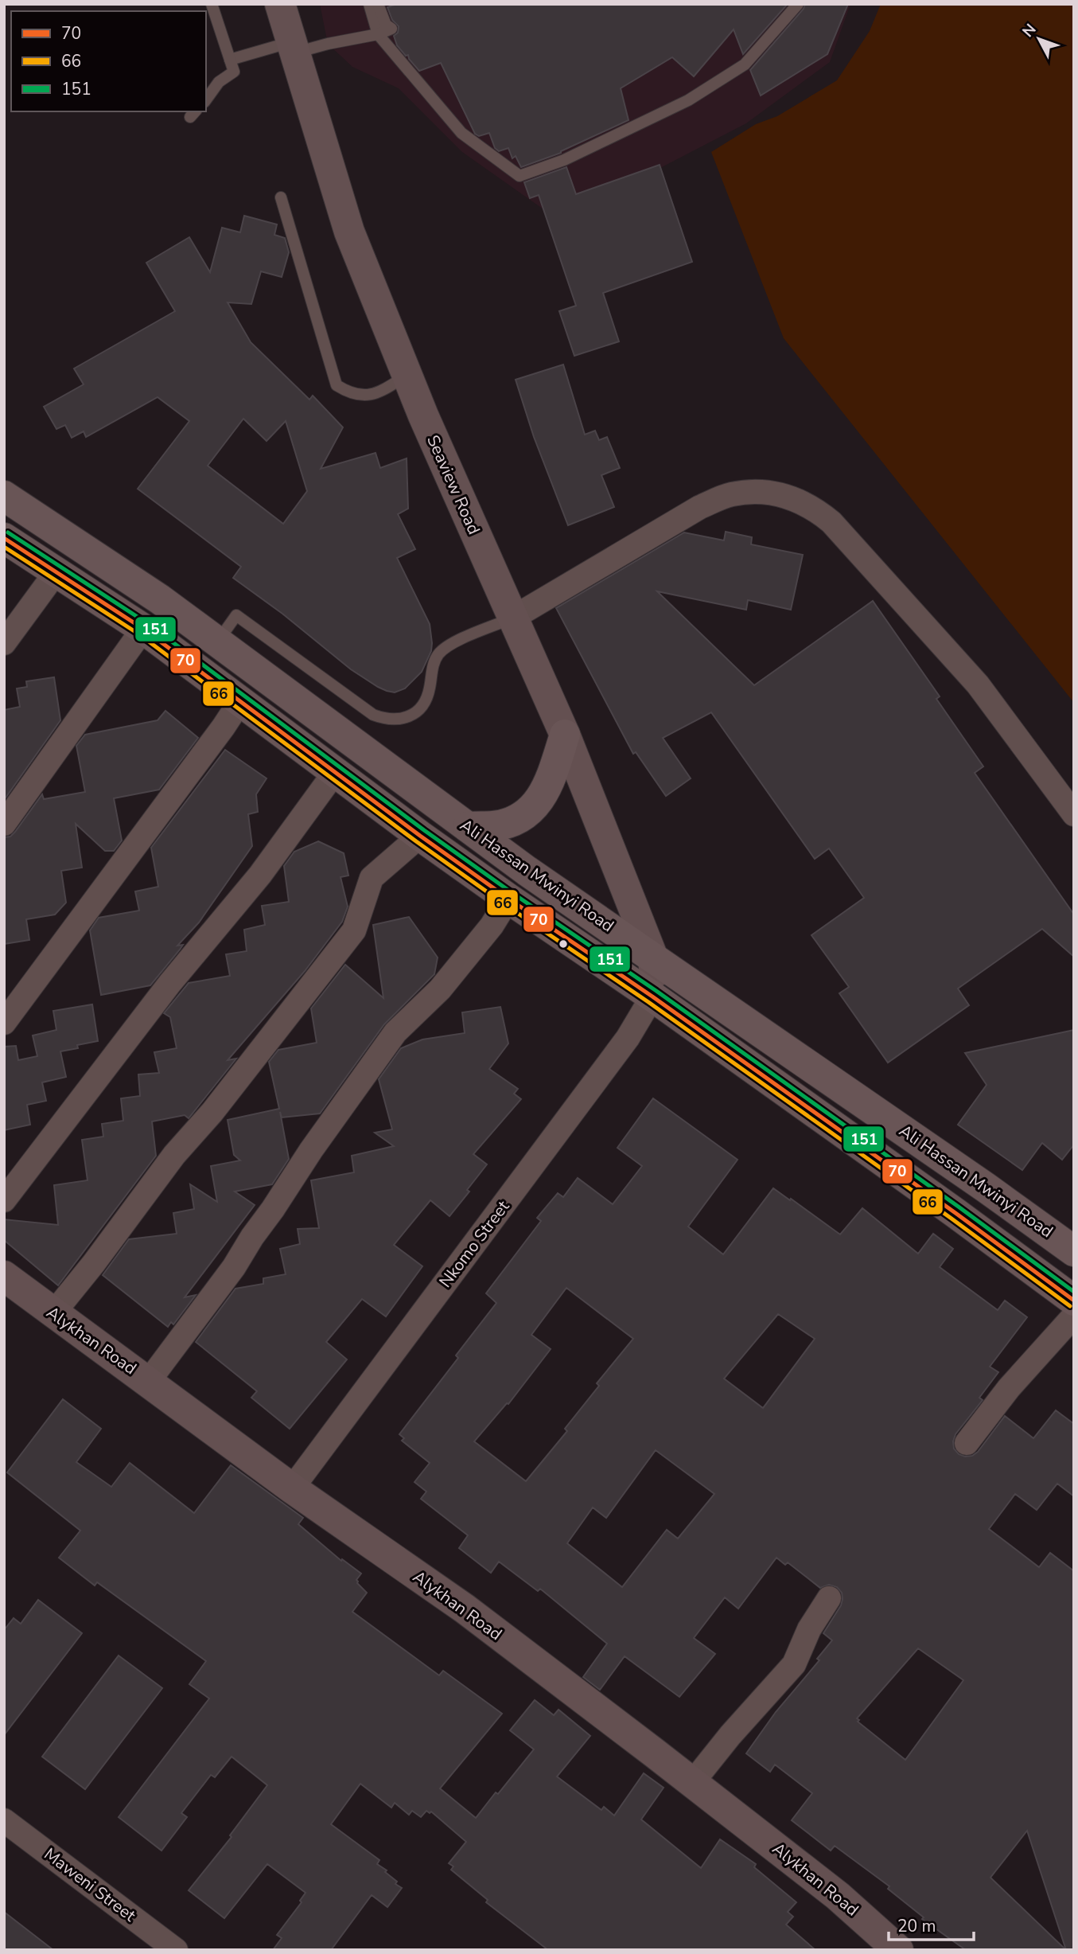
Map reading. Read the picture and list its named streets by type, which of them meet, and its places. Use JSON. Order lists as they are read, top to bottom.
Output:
{
  "streets": {
    "highway": ["Ali Hassan Mwinyi Road"],
    "street": [
      "Seaview Road",
      "Nkomo Street",
      "Alykhan Road",
      "Maweni Street"
    ]
  },
  "crossings": [
    ["Seaview Road", "Ali Hassan Mwinyi Road"],
    ["Seaview Road", "Nkomo Street"],
    ["Ali Hassan Mwinyi Road", "Nkomo Street"],
    ["Nkomo Street", "Alykhan Road"]
  ],
  "lines": ["transit line 151", "transit line 70", "transit line 66"],
  "legend": ["70", "66", "151"],
  "scale_bar": "20 m",
  "north": "top left"
}
